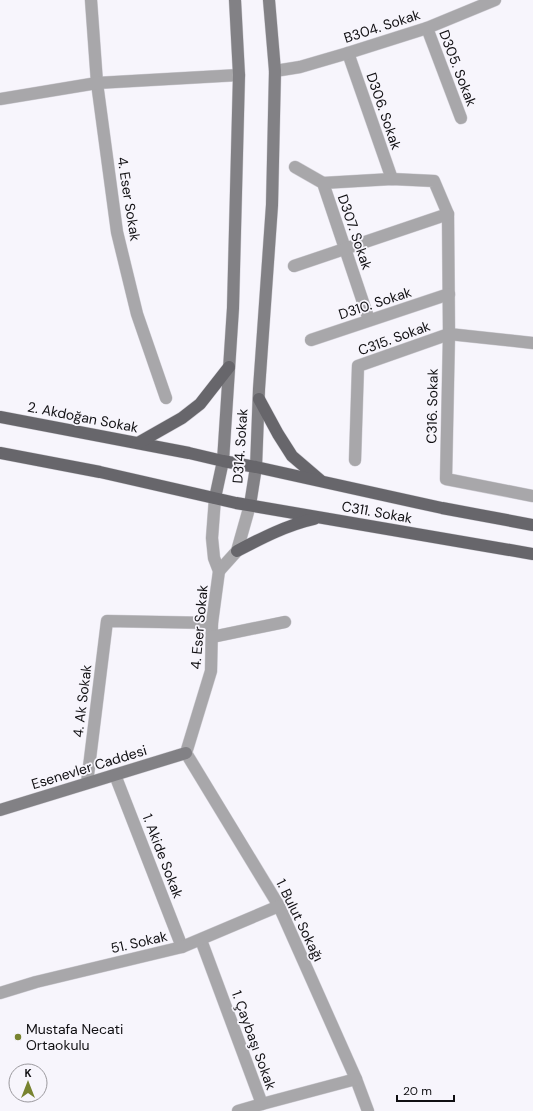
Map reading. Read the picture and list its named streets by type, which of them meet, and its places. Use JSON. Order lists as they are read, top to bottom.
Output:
{
  "streets": {
    "main road": [
      "2. Akdoğan Sokak",
      "D314. Sokak",
      "C311. Sokak",
      "Esenevler Caddesi"
    ],
    "street": [
      "B304. Sokak",
      "D305. Sokak",
      "D306. Sokak",
      "4. Eser Sokak",
      "D307. Sokak",
      "D310. Sokak",
      "C315. Sokak",
      "C316. Sokak",
      "4. Ak Sokak",
      "1. Akide Sokak",
      "1. Bulut Sokağı",
      "51. Sokak",
      "1. Çaybaşı Sokak"
    ]
  },
  "crossings": [
    ["B304. Sokak", "D305. Sokak"],
    ["B304. Sokak", "D306. Sokak"],
    ["B304. Sokak", "D314. Sokak"],
    ["4. Eser Sokak", "D314. Sokak"],
    ["4. Eser Sokak", "C311. Sokak"],
    ["4. Eser Sokak", "4. Ak Sokak"],
    ["4. Eser Sokak", "Esenevler Caddesi"],
    ["4. Eser Sokak", "1. Bulut Sokağı"],
    ["D307. Sokak", "D310. Sokak"],
    ["D310. Sokak", "C316. Sokak"],
    ["C315. Sokak", "C316. Sokak"],
    ["2. Akdoğan Sokak", "D314. Sokak"],
    ["D314. Sokak", "C311. Sokak"],
    ["4. Ak Sokak", "Esenevler Caddesi"],
    ["Esenevler Caddesi", "1. Akide Sokak"],
    ["Esenevler Caddesi", "1. Bulut Sokağı"],
    ["1. Akide Sokak", "51. Sokak"],
    ["1. Bulut Sokağı", "51. Sokak"],
    ["1. Bulut Sokağı", "1. Çaybaşı Sokak"],
    ["51. Sokak", "1. Çaybaşı Sokak"]
  ],
  "places": ["Mustafa Necati Ortaokulu"],
  "scale_bar": "20 m",
  "north": "top"
}
